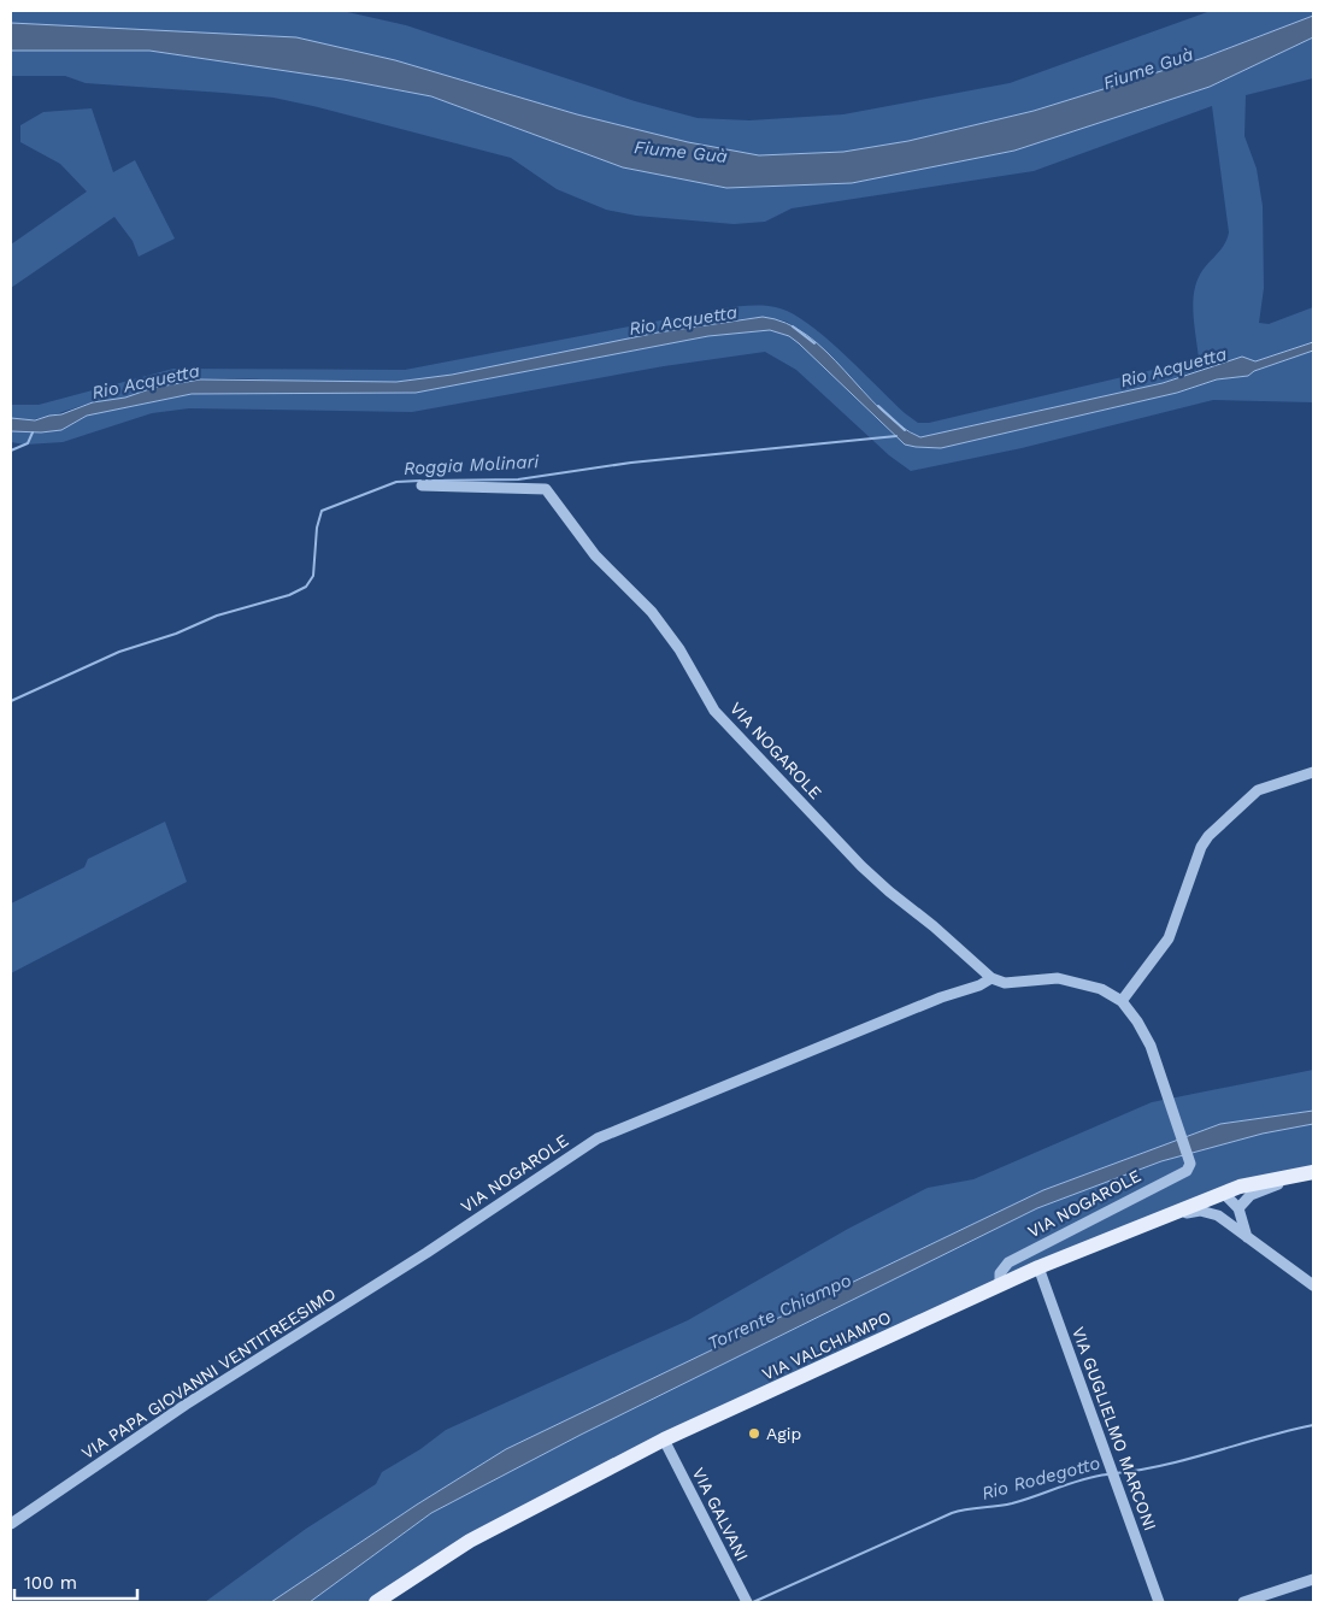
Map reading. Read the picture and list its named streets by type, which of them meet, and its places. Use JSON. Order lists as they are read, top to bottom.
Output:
{
  "streets": {
    "main road": ["VIA VALCHIAMPO"],
    "street": [
      "VIA NOGAROLE",
      "VIA PAPA GIOVANNI VENTITREESIMO",
      "VIA GUGLIELMO MARCONI",
      "VIA GALVANI"
    ]
  },
  "crossings": [
    ["VIA NOGAROLE", "VIA VALCHIAMPO"],
    ["VIA NOGAROLE", "VIA PAPA GIOVANNI VENTITREESIMO"],
    ["VIA VALCHIAMPO", "VIA GUGLIELMO MARCONI"],
    ["VIA VALCHIAMPO", "VIA GALVANI"]
  ],
  "water": [
    "Fiume Guà",
    "Rio Acquetta",
    "Roggia Molinari",
    "Torrente Chiampo",
    "Rio Rodegotto"
  ],
  "places": ["Agip"],
  "scale_bar": "100 m"
}
